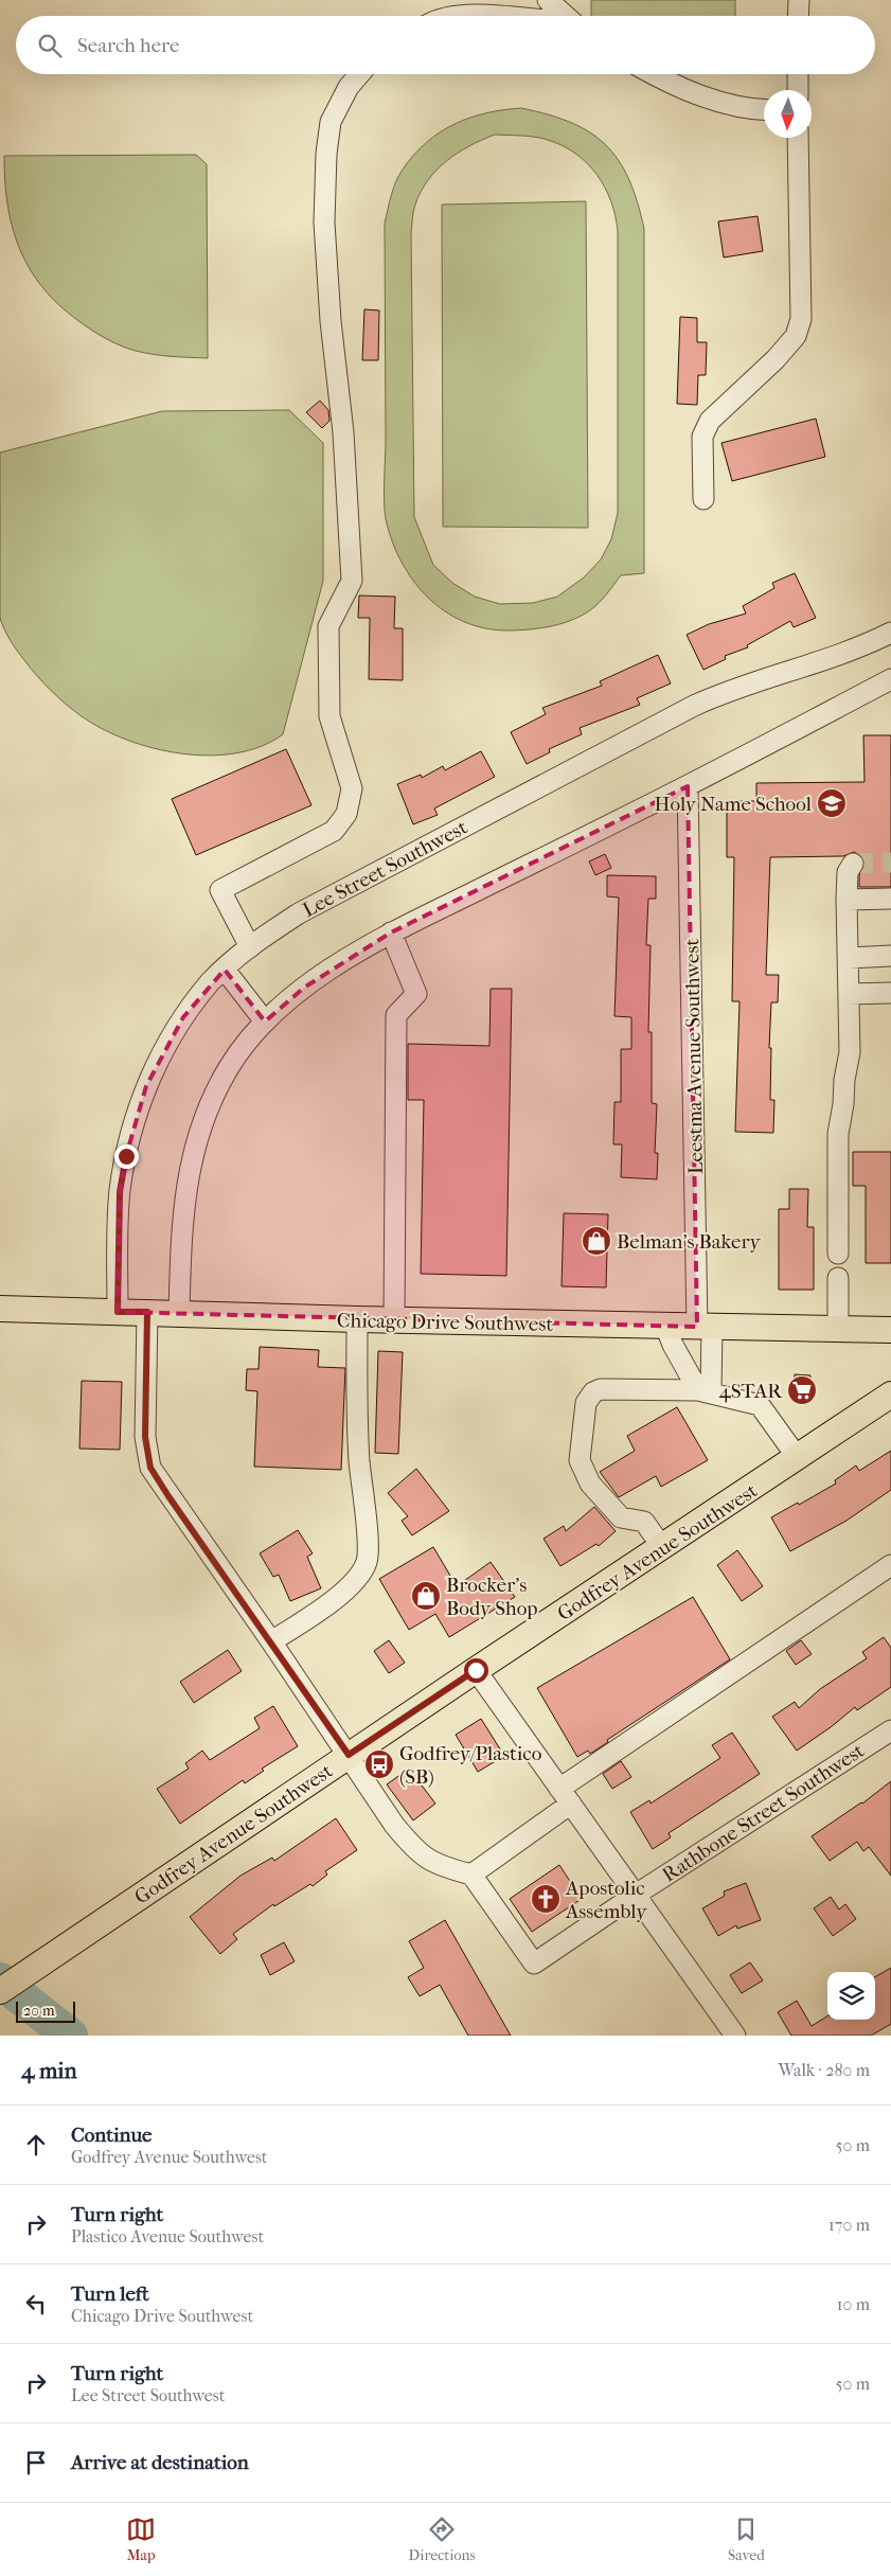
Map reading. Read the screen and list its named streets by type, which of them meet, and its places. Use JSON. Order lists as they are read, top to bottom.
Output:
{
  "streets": {
    "main road": ["Chicago Drive Southwest", "Godfrey Avenue Southwest"],
    "street": ["Lee Street Southwest", "Leestma Avenue Southwest", "Rathbone Street Southwest"]
  },
  "crossings": [
    ["Lee Street Southwest", "Chicago Drive Southwest"],
    ["Leestma Avenue Southwest", "Chicago Drive Southwest"]
  ],
  "places": {
    "school or university": ["Holy Name School"],
    "shop": ["Belman's Bakery", "Brocker's Body Shop"],
    "supermarket": ["4STAR"],
    "bus stop": ["Godfrey/Plastico (SB)"],
    "church": ["Apostolic Assembly"]
  },
  "scale_bar": "20 m",
  "north": "bottom",
  "page": {
    "search": "Search here",
    "scale": "20 m",
    "heading": ["4 min", "Walk · 280 m"],
    "list": [
      ["Continue", "Godfrey Avenue Southwest", "50 m"],
      ["Turn right", "Plastico Avenue Southwest", "170 m"],
      ["Turn left", "Chicago Drive Southwest", "10 m"],
      ["Turn right", "Lee Street Southwest", "50 m"],
      "Arrive at destination"
    ],
    "nav": ["Map", "Directions", "Saved"]
  }
}
